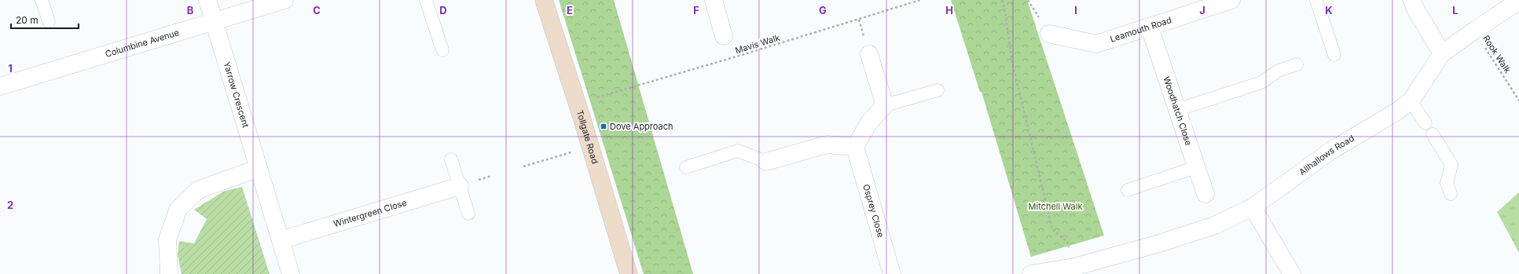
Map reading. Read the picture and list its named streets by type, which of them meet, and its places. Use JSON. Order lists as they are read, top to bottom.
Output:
{
  "streets": {
    "street": [
      "Leamouth Road",
      "Columbine Avenue",
      "Yarrow Crescent",
      "Woodhatch Close",
      "Tollgate Road",
      "Allhallows Road",
      "Osprey Close",
      "Wintergreen Close"
    ],
    "path": ["Mavis Walk", "Rook Walk"]
  },
  "crossings": [
    ["Leamouth Road", "Woodhatch Close"],
    ["Columbine Avenue", "Yarrow Crescent"],
    ["Rook Walk", "Allhallows Road"],
    ["Yarrow Crescent", "Wintergreen Close"]
  ],
  "parks": ["Mitchell Walk"],
  "places": {
    "transit": ["Dove Approach"]
  },
  "scale_bar": "20 m",
  "grid": {
    "columns": [
      "B",
      "C",
      "D",
      "E",
      "F",
      "G",
      "H",
      "I",
      "J",
      "K",
      "L"
    ],
    "rows": ["1", "2"]
  }
}
